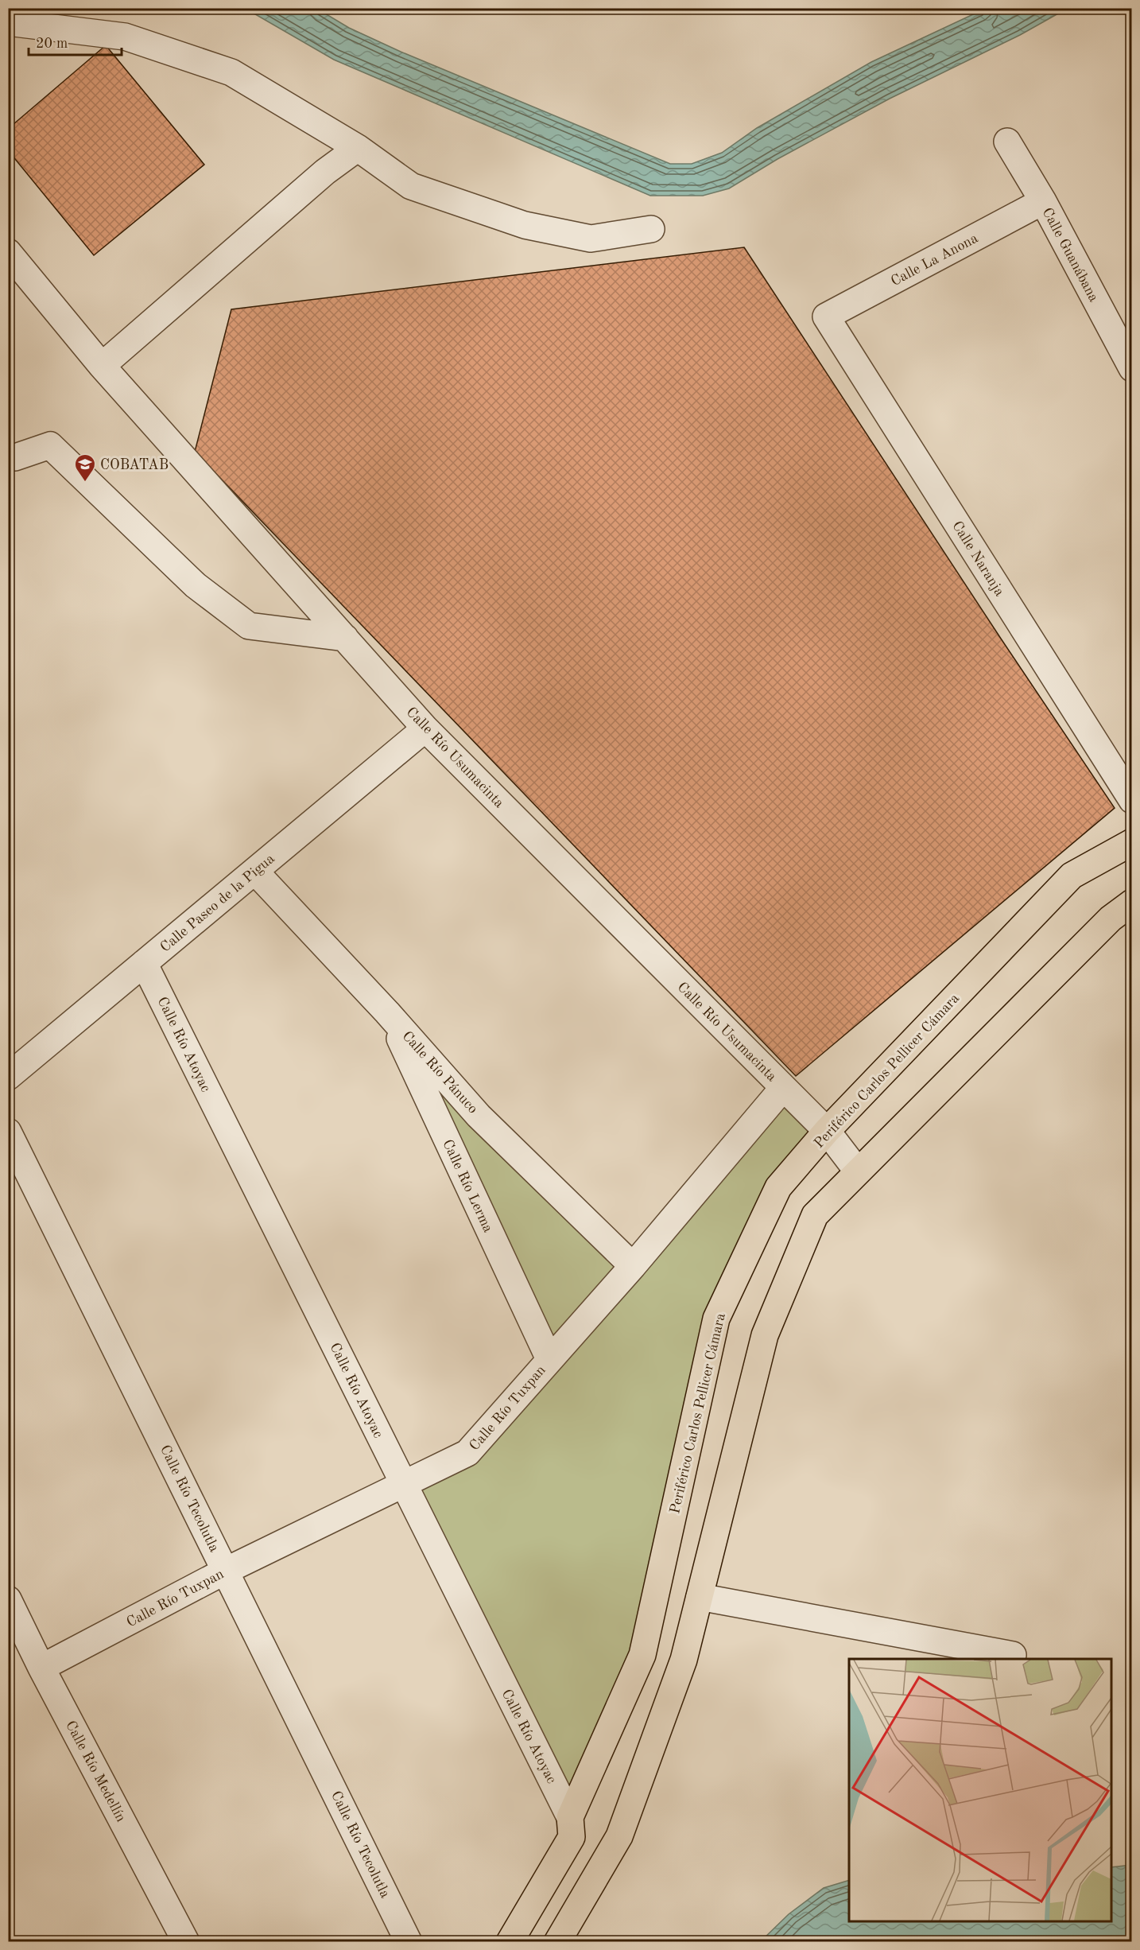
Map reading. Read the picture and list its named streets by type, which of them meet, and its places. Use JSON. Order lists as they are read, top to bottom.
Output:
{
  "streets": {
    "main road": ["Periférico Carlos Pellicer Cámara"],
    "street": [
      "Calle Guanábana",
      "Calle La Anona",
      "Calle Naranja",
      "Calle Río Usumacinta",
      "Calle Paseo de la Pigua",
      "Calle Río Atoyac",
      "Calle Río Pánuco",
      "Calle Río Lerma",
      "Calle Río Tuxpan",
      "Calle Río Tecolutla",
      "Calle Río Medellín"
    ]
  },
  "crossings": [
    ["Calle Guanábana", "Calle La Anona"],
    ["Calle La Anona", "Calle Naranja"],
    ["Calle Río Usumacinta", "Calle Paseo de la Pigua"],
    ["Calle Río Usumacinta", "Periférico Carlos Pellicer Cámara"],
    ["Calle Río Usumacinta", "Calle Río Tuxpan"],
    ["Calle Paseo de la Pigua", "Calle Río Atoyac"],
    ["Calle Paseo de la Pigua", "Calle Río Pánuco"],
    ["Calle Río Atoyac", "Periférico Carlos Pellicer Cámara"],
    ["Calle Río Atoyac", "Calle Río Tuxpan"],
    ["Calle Río Pánuco", "Calle Río Lerma"],
    ["Calle Río Pánuco", "Calle Río Tuxpan"],
    ["Calle Río Lerma", "Calle Río Tuxpan"],
    ["Calle Río Tuxpan", "Calle Río Tecolutla"],
    ["Calle Río Tuxpan", "Calle Río Medellín"]
  ],
  "places": {
    "school or university": ["COBATAB"]
  },
  "scale_bar": "20 m"
}
